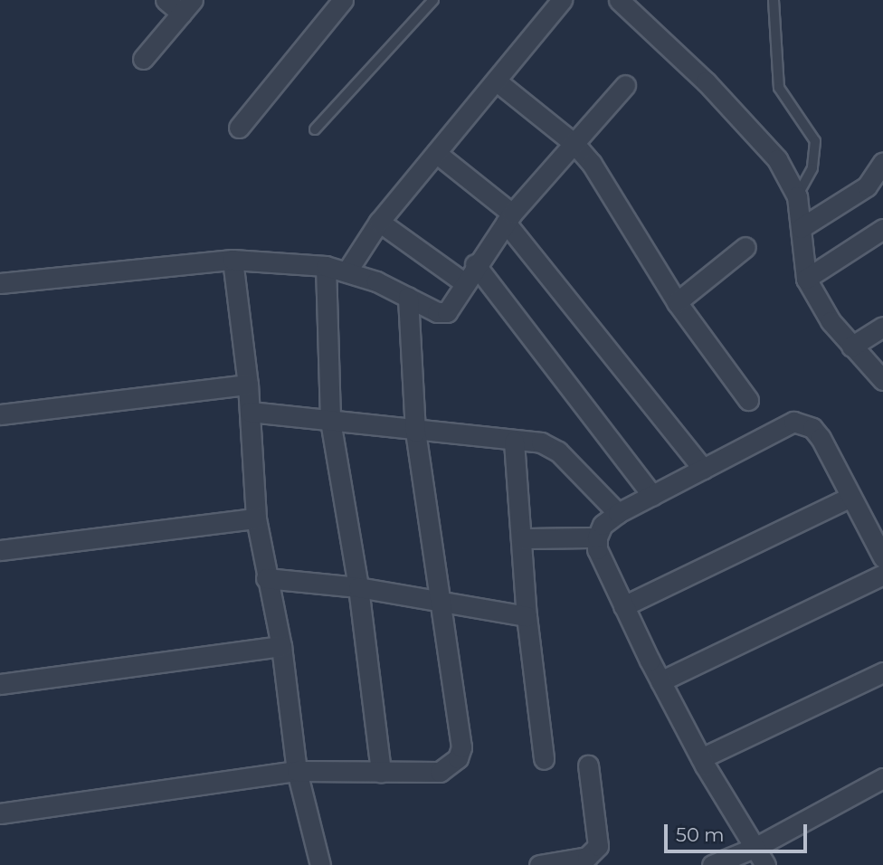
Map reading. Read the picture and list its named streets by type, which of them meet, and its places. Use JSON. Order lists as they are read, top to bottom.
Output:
{
  "scale_bar": "50 m"
}
